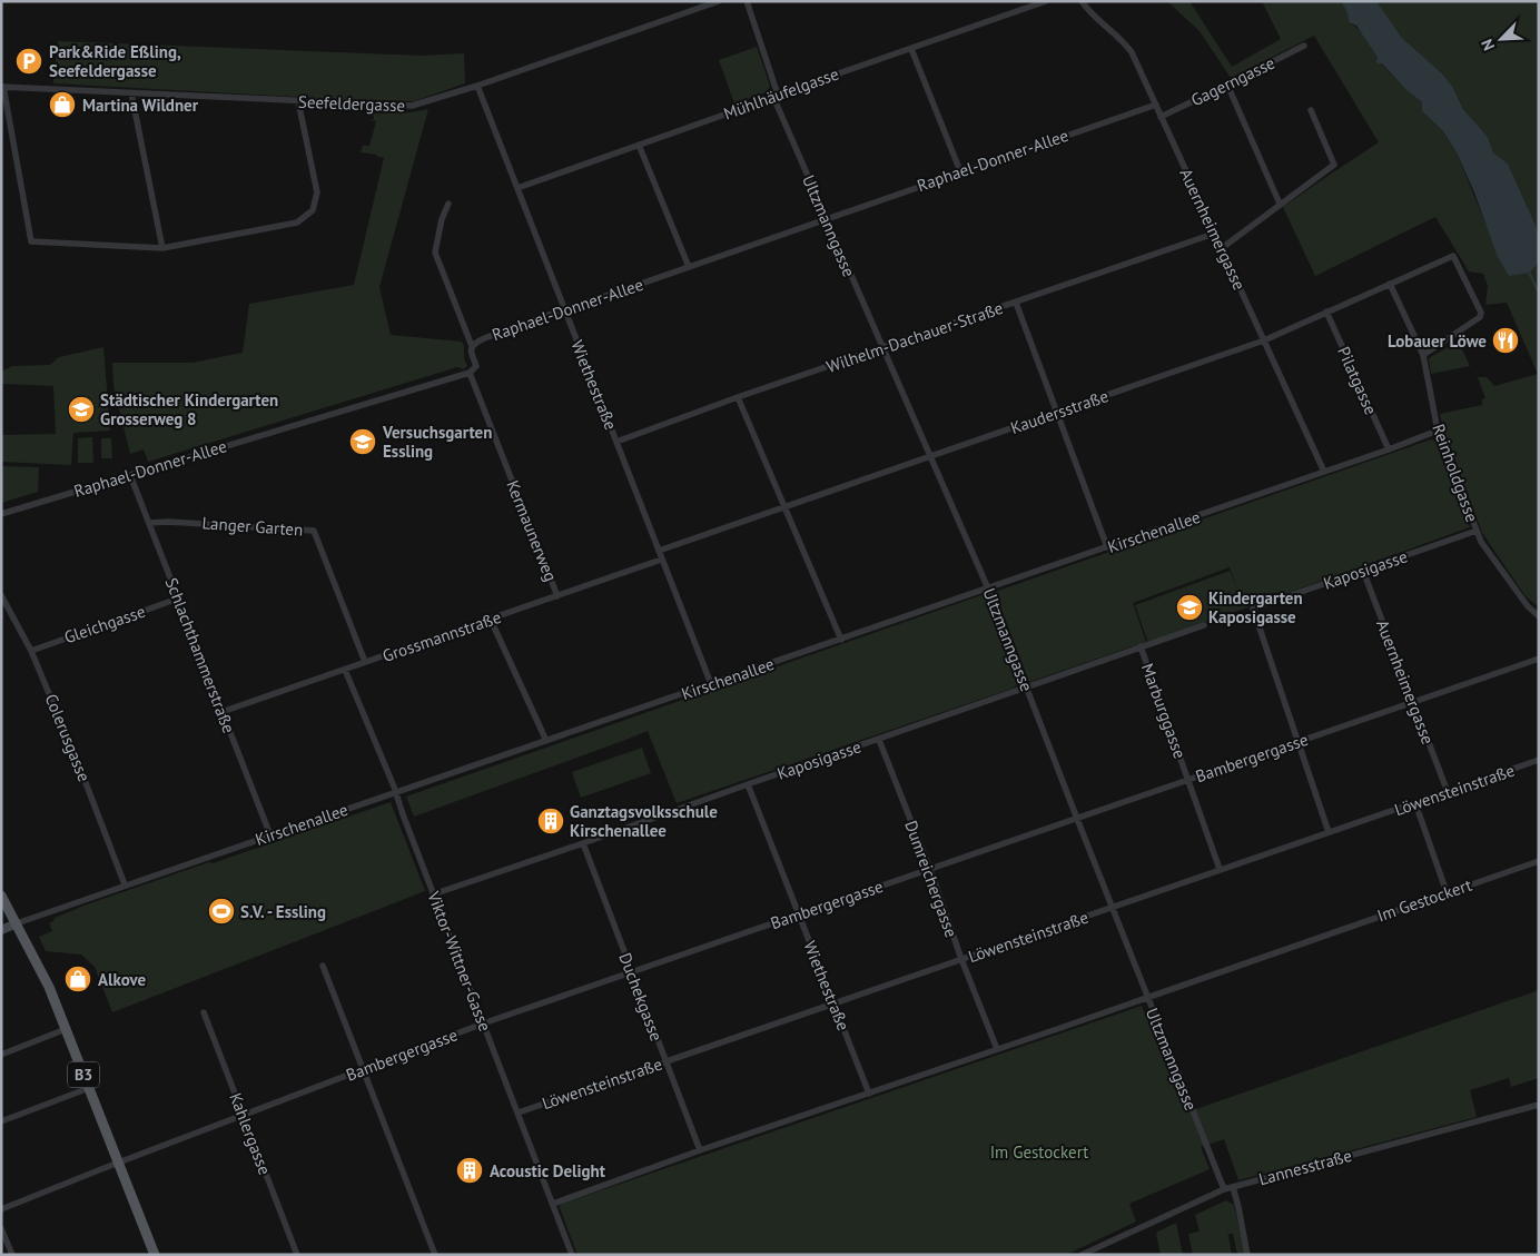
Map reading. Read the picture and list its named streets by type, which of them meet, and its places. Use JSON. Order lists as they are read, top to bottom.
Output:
{
  "streets": {
    "main road": ["B3"],
    "street": [
      "Gagerngasse",
      "Mühlhäufelgasse",
      "Seefeldergasse",
      "Raphael-Donner-Allee",
      "Ultzmanngasse",
      "Auernheimergasse",
      "Wilhelm-Dachauer-Straße",
      "Pilatgasse",
      "Wiethestraße",
      "Kaudersstraße",
      "Reinholdgasse",
      "Langer Garten",
      "Kermaunerweg",
      "Kirschenallee",
      "Kaposigasse",
      "Gleichgasse",
      "Grossmannstraße",
      "Schlachthammerstraße",
      "Marburggasse",
      "Colerusgasse",
      "Bambergergasse",
      "Löwensteinstraße",
      "Dumreichergasse",
      "Im Gestockert",
      "Viktor-Wittner-Gasse",
      "Duchekgasse",
      "Kahlergasse",
      "Lannesstraße"
    ]
  },
  "crossings": [
    ["Gagerngasse", "Auernheimergasse"],
    ["Mühlhäufelgasse", "Ultzmanngasse"],
    ["Mühlhäufelgasse", "Wiethestraße"],
    ["Seefeldergasse", "Wiethestraße"],
    ["Raphael-Donner-Allee", "Ultzmanngasse"],
    ["Raphael-Donner-Allee", "Auernheimergasse"],
    ["Raphael-Donner-Allee", "Wiethestraße"],
    ["Raphael-Donner-Allee", "Kermaunerweg"],
    ["Raphael-Donner-Allee", "Schlachthammerstraße"],
    ["Ultzmanngasse", "Wilhelm-Dachauer-Straße"],
    ["Ultzmanngasse", "Kaudersstraße"],
    ["Ultzmanngasse", "Kirschenallee"],
    ["Ultzmanngasse", "Kaposigasse"],
    ["Ultzmanngasse", "Bambergergasse"],
    ["Ultzmanngasse", "Löwensteinstraße"],
    ["Ultzmanngasse", "Im Gestockert"],
    ["Ultzmanngasse", "Lannesstraße"],
    ["Auernheimergasse", "Wilhelm-Dachauer-Straße"],
    ["Auernheimergasse", "Kaudersstraße"],
    ["Auernheimergasse", "Kirschenallee"],
    ["Auernheimergasse", "Kaposigasse"],
    ["Auernheimergasse", "Bambergergasse"],
    ["Auernheimergasse", "Löwensteinstraße"],
    ["Wilhelm-Dachauer-Straße", "Wiethestraße"],
    ["Pilatgasse", "Kaudersstraße"],
    ["Pilatgasse", "Kirschenallee"],
    ["Wiethestraße", "Kaudersstraße"],
    ["Wiethestraße", "Kirschenallee"],
    ["Wiethestraße", "Kaposigasse"],
    ["Wiethestraße", "Grossmannstraße"],
    ["Wiethestraße", "Bambergergasse"],
    ["Wiethestraße", "Löwensteinstraße"],
    ["Wiethestraße", "Im Gestockert"],
    ["Kaudersstraße", "Reinholdgasse"],
    ["Reinholdgasse", "Kirschenallee"],
    ["Reinholdgasse", "Kaposigasse"],
    ["Langer Garten", "Grossmannstraße"],
    ["Langer Garten", "Schlachthammerstraße"],
    ["Kermaunerweg", "Grossmannstraße"],
    ["Kirschenallee", "Schlachthammerstraße"],
    ["Kirschenallee", "Colerusgasse"],
    ["Kirschenallee", "Viktor-Wittner-Gasse"],
    ["Kirschenallee", "B3"],
    ["Kaposigasse", "Marburggasse"],
    ["Kaposigasse", "Bambergergasse"],
    ["Kaposigasse", "Dumreichergasse"],
    ["Kaposigasse", "Viktor-Wittner-Gasse"],
    ["Kaposigasse", "Duchekgasse"],
    ["Gleichgasse", "Schlachthammerstraße"],
    ["Gleichgasse", "Colerusgasse"],
    ["Grossmannstraße", "Schlachthammerstraße"],
    ["Grossmannstraße", "Viktor-Wittner-Gasse"],
    ["Marburggasse", "Bambergergasse"],
    ["Marburggasse", "Löwensteinstraße"],
    ["Bambergergasse", "Dumreichergasse"],
    ["Bambergergasse", "Viktor-Wittner-Gasse"],
    ["Bambergergasse", "Duchekgasse"],
    ["Bambergergasse", "B3"],
    ["Bambergergasse", "Kahlergasse"],
    ["Löwensteinstraße", "Dumreichergasse"],
    ["Löwensteinstraße", "Viktor-Wittner-Gasse"],
    ["Löwensteinstraße", "Duchekgasse"],
    ["Dumreichergasse", "Im Gestockert"],
    ["Im Gestockert", "Viktor-Wittner-Gasse"],
    ["Im Gestockert", "Duchekgasse"]
  ],
  "parks": ["Im Gestockert"],
  "places": {
    "parking": ["Park&Ride Eßling, Seefeldergasse"],
    "shop": ["Martina Wildner", "Alkove"],
    "restaurant": ["Lobauer Löwe"],
    "school or university": ["Städtischer Kindergarten Grosserweg 8", "Versuchsgarten Essling", "Kindergarten Kaposigasse"],
    "building": ["Ganztagsvolksschule Kirschenallee", "Acoustic Delight"],
    "sports": ["S.V. - Essling"]
  },
  "north": "bottom left"
}
